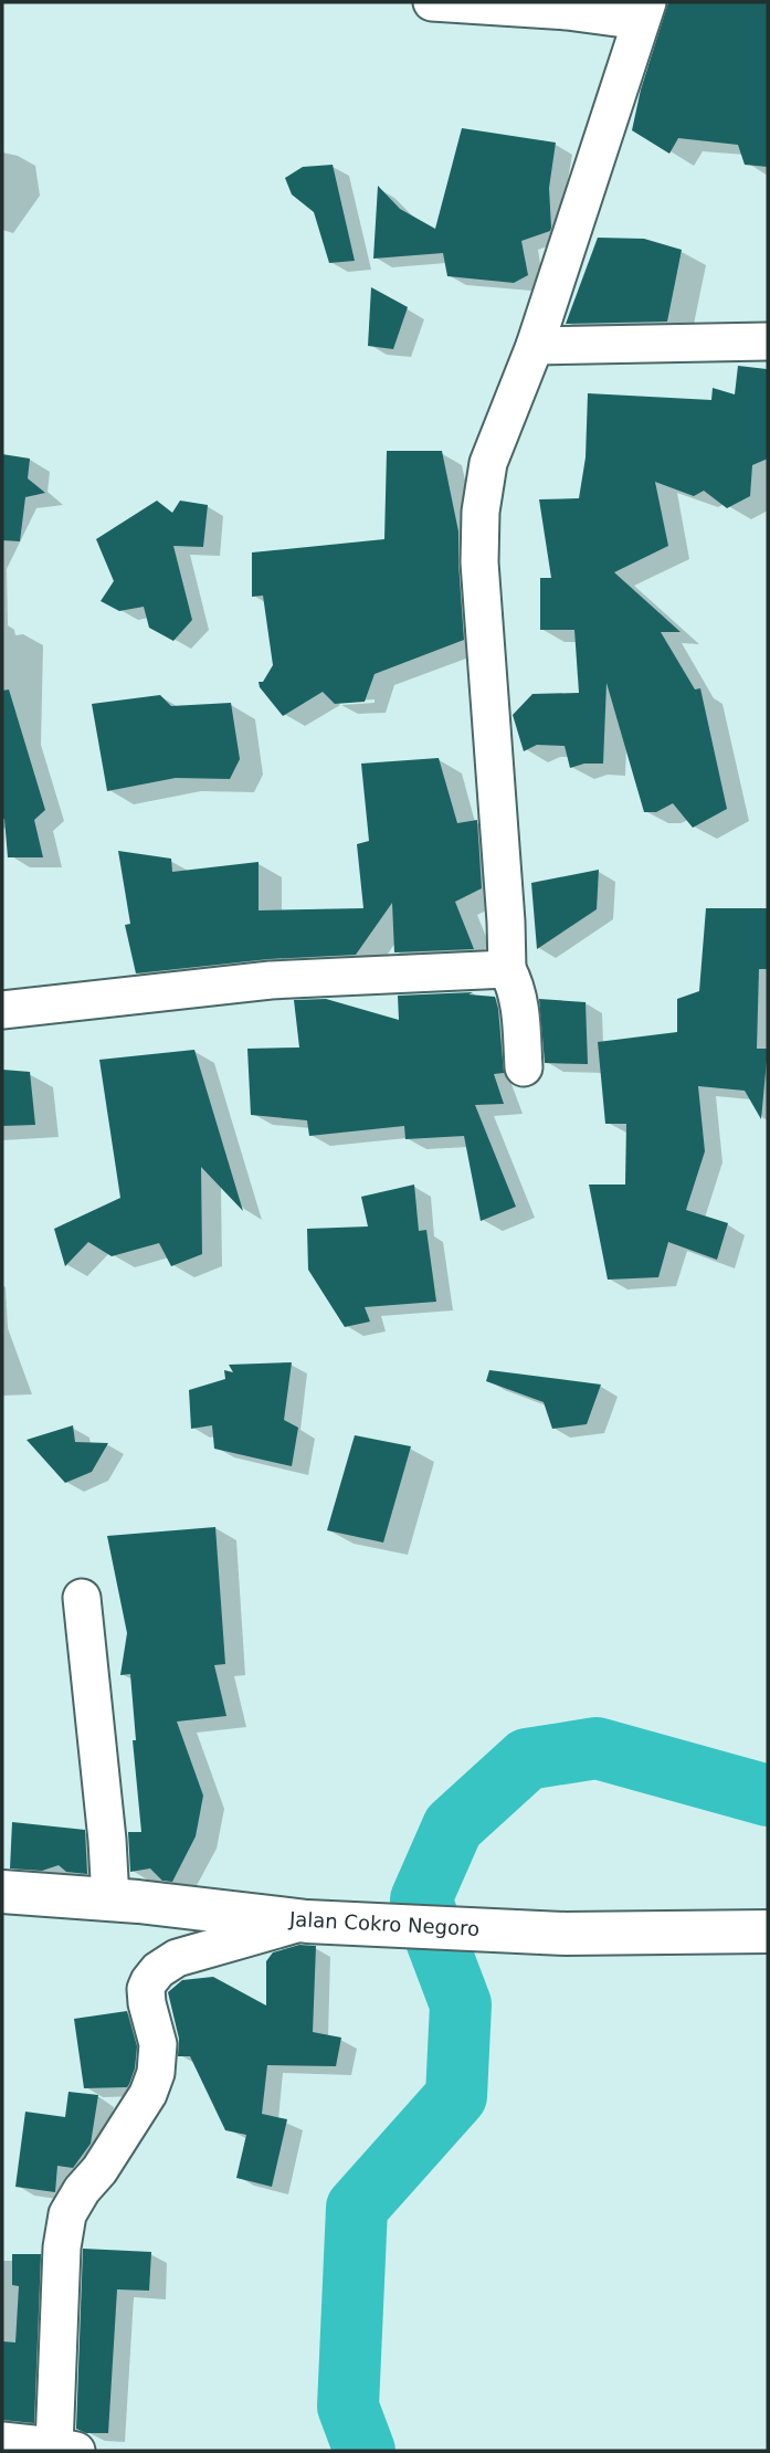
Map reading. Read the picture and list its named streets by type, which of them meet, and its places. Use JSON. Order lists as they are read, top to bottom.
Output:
{
  "streets": {
    "street": ["Jalan Cokro Negoro"]
  }
}
